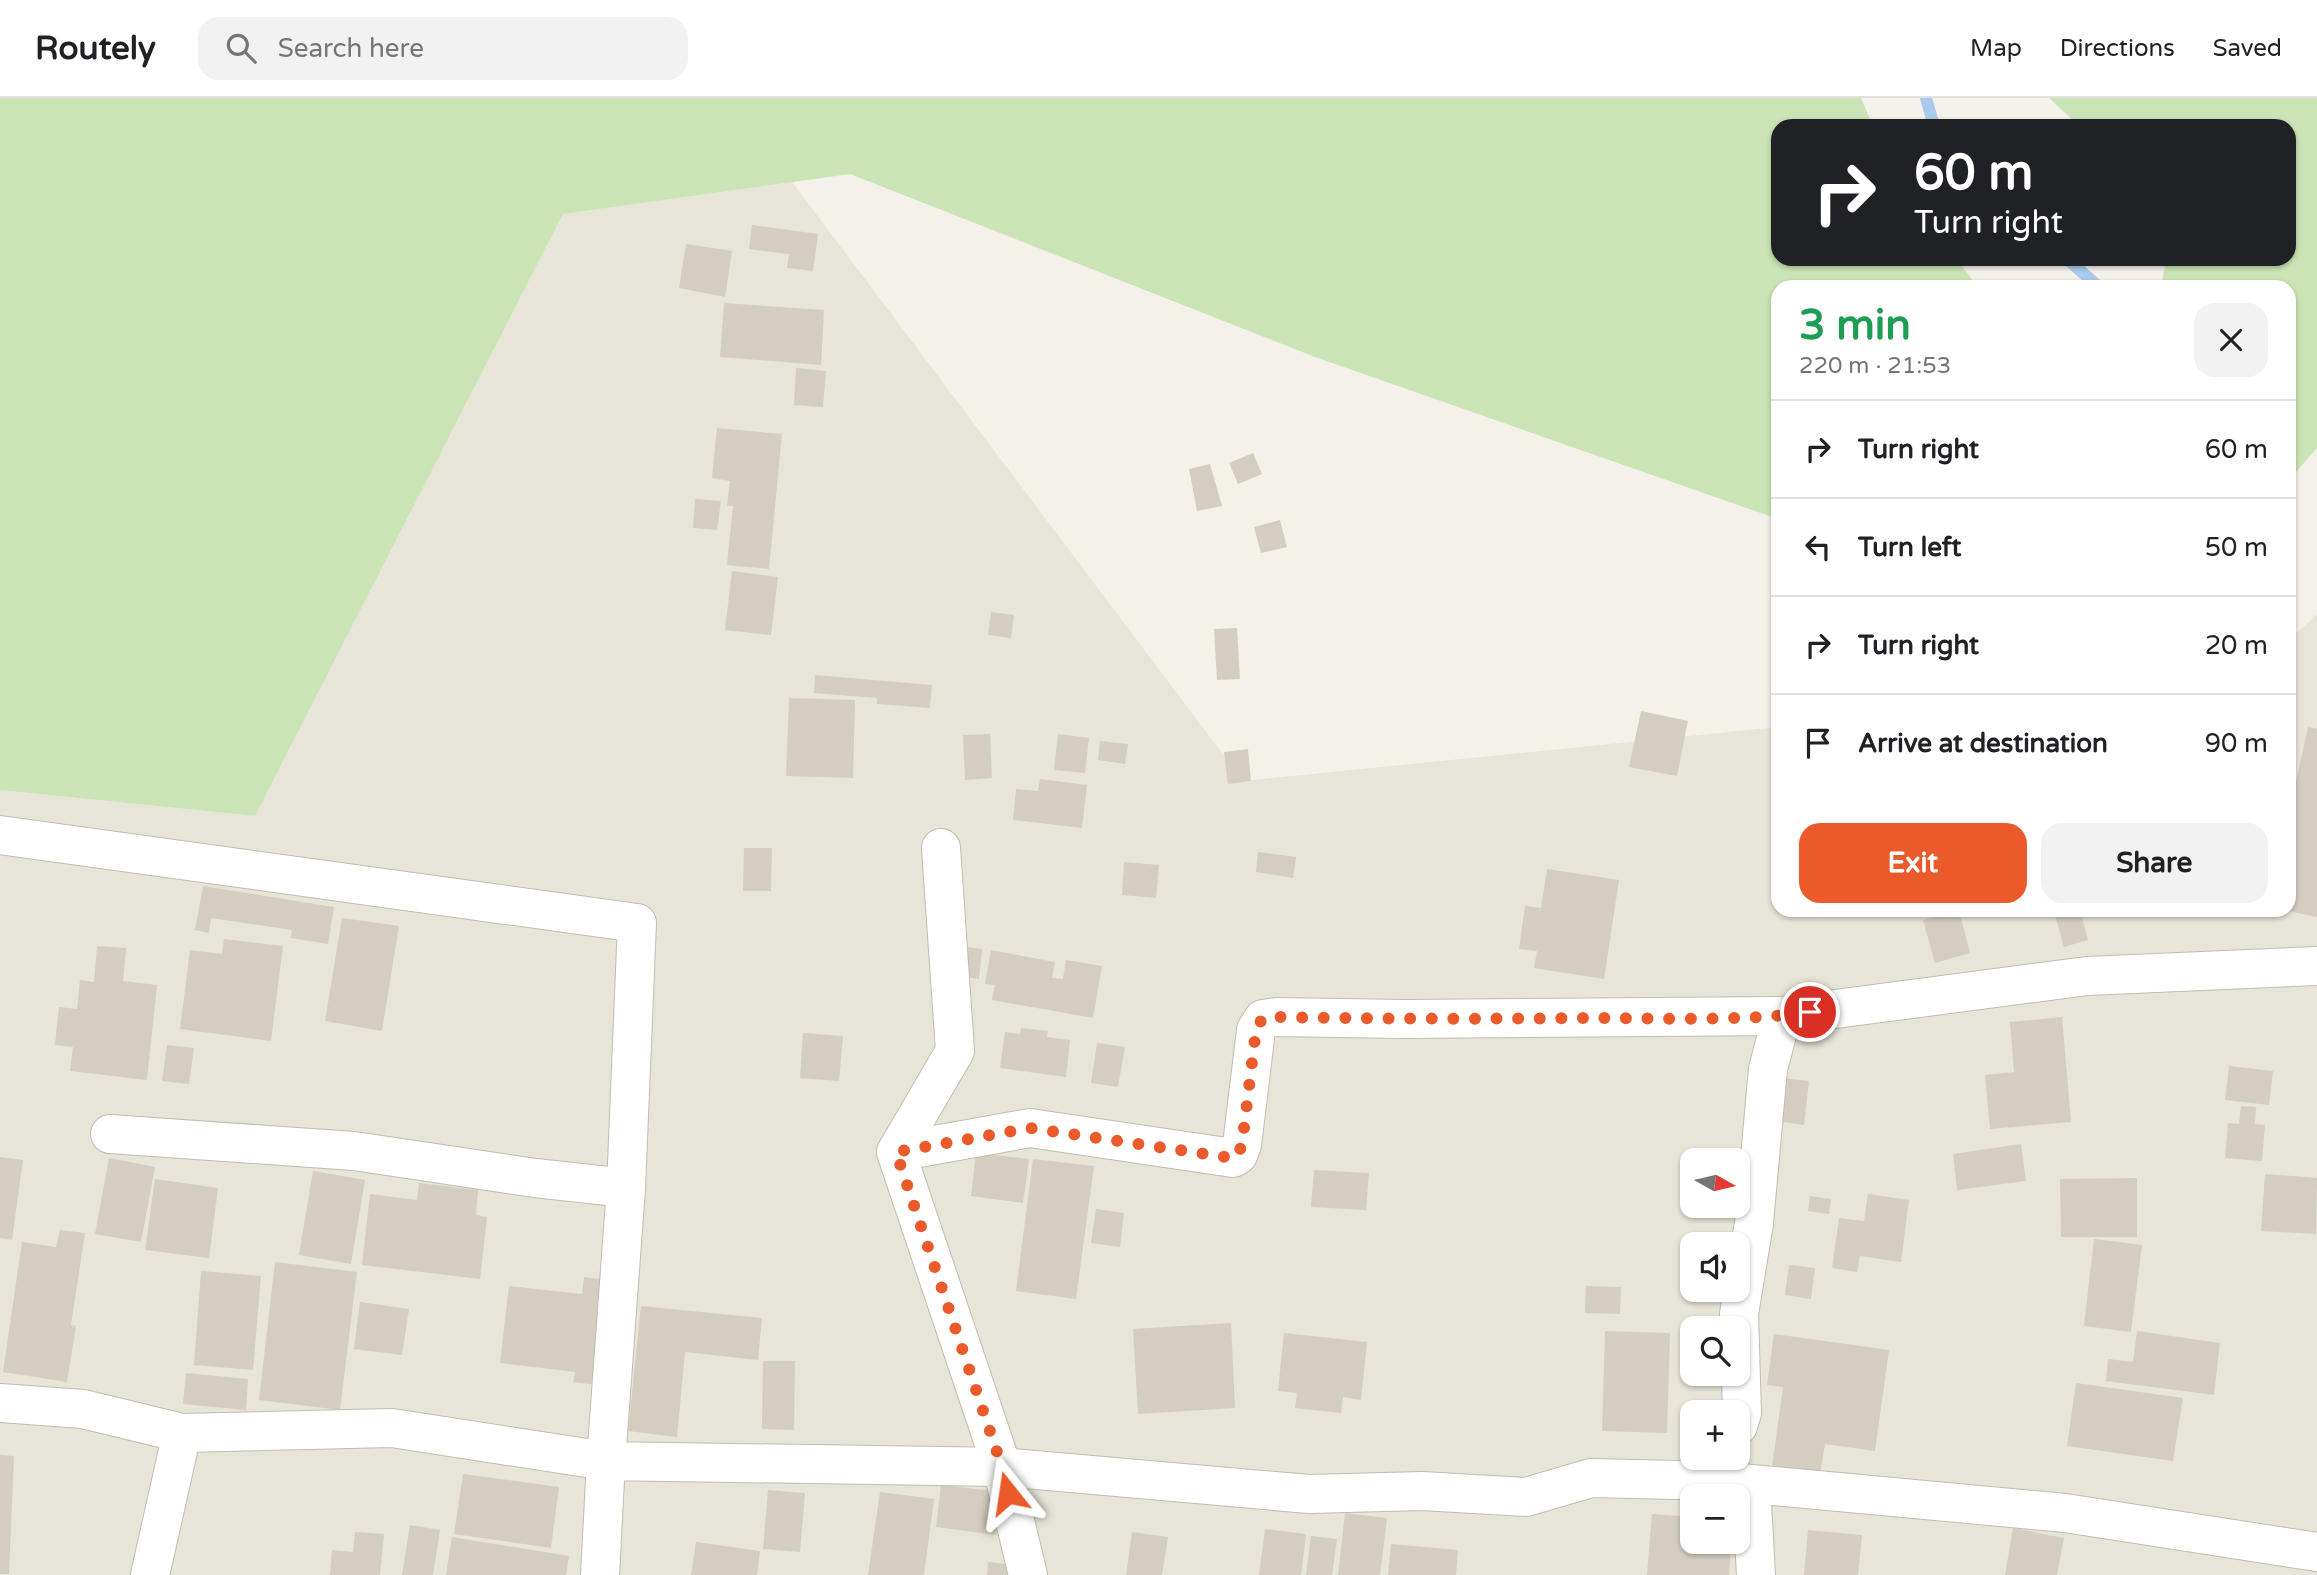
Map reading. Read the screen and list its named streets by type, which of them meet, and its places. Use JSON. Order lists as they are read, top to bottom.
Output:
{
  "north": "right",
  "page": {
    "header": "Routely",
    "search": "Search here",
    "nav": ["Map", "Directions", "Saved"],
    "turn": ["60 m", "Turn right"],
    "heading": ["3 min", "220 m · 21:53"],
    "list": [
      {
        "name": "Turn right",
        "value": "60 m"
      },
      {
        "name": "Turn left",
        "value": "50 m"
      },
      {
        "name": "Turn right",
        "value": "20 m"
      },
      {
        "name": "Arrive at destination",
        "value": "90 m"
      }
    ],
    "buttons": ["Exit", "Share"],
    "map_buttons": ["+", "−"]
  }
}
